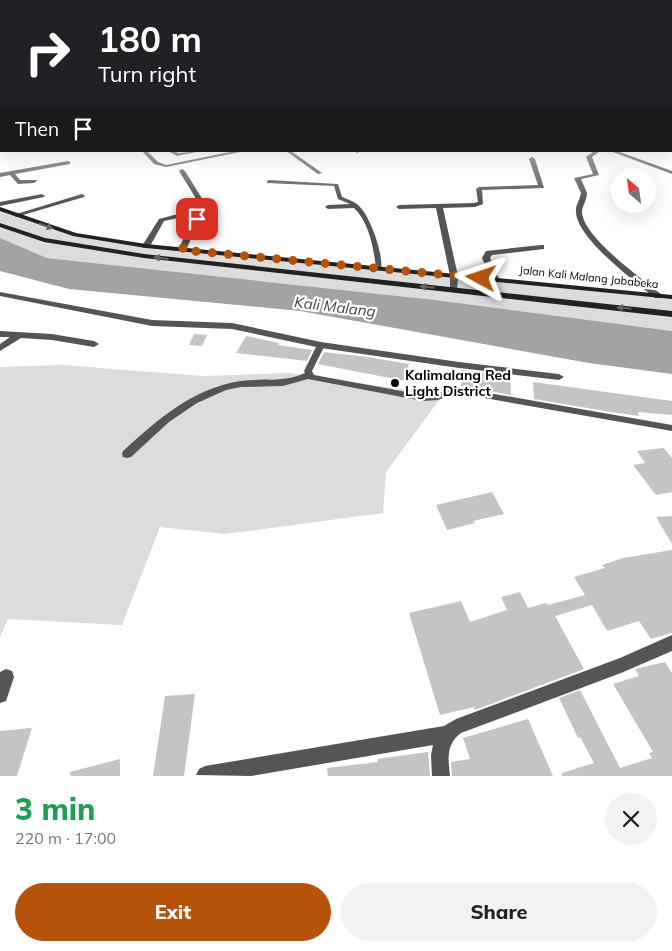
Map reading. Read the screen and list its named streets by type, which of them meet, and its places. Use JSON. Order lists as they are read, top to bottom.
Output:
{
  "streets": {
    "main road": ["Jalan Kali Malang Jababeka"]
  },
  "water": ["Kali Malang"],
  "places": ["Kalimalang Red Light District"],
  "north": "top left",
  "page": {
    "turn": ["180 m", "Turn right"],
    "then": "Then",
    "heading": ["3 min", "220 m · 17:00"],
    "buttons": ["Exit", "Share"]
  }
}
